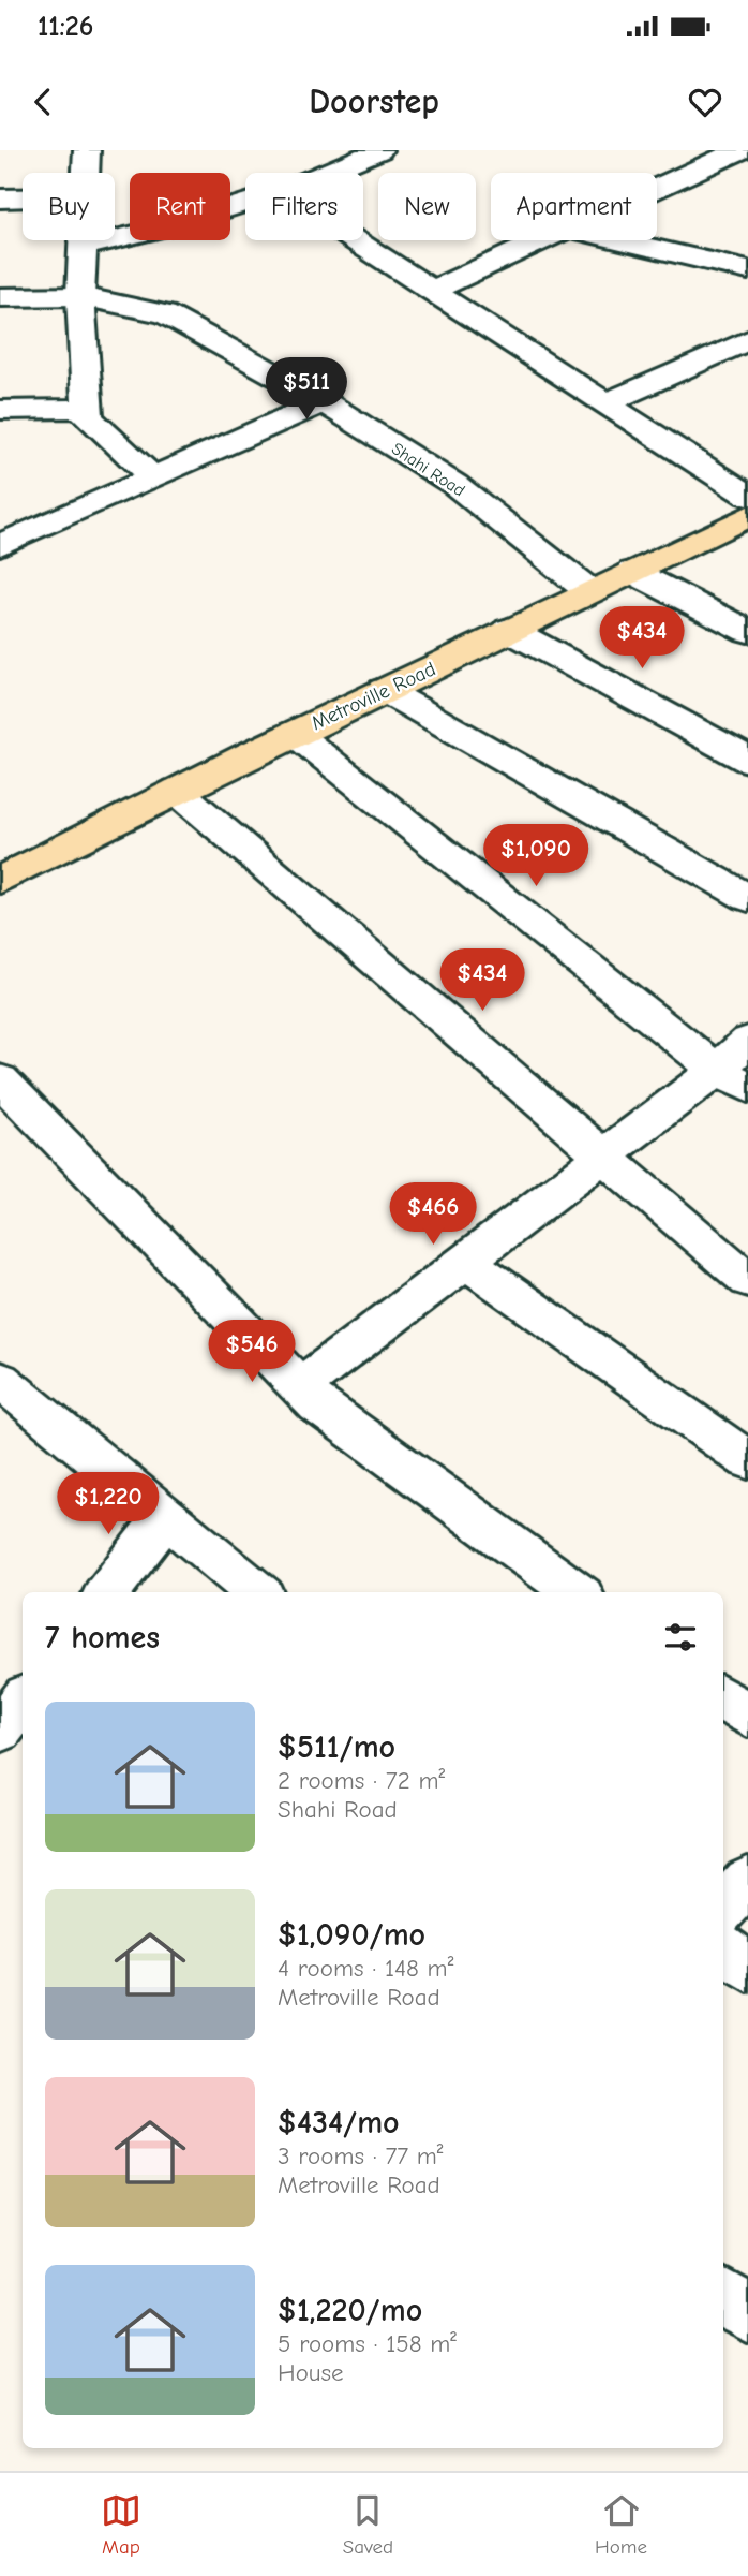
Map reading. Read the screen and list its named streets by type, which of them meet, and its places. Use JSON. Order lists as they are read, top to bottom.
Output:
{
  "streets": {
    "main road": ["Metroville Road"],
    "street": ["Shahi Road"]
  },
  "crossings": [
    ["Shahi Road", "Metroville Road"]
  ],
  "page": {
    "status": "11:26",
    "header": "Doorstep",
    "chip": [
      "Buy",
      "Rent",
      "Filters",
      "New",
      "Apartment"
    ],
    "price": [
      "$511",
      "$434",
      "$1,090",
      "$434",
      "$466",
      "$546",
      "$1,220"
    ],
    "heading": "7 homes",
    "list": [
      {
        "name": "$511/mo",
        "note": "2 rooms · 72 m² · Shahi Road"
      },
      {
        "name": "$1,090/mo",
        "note": "4 rooms · 148 m² · Metroville Road"
      },
      {
        "name": "$434/mo",
        "note": "3 rooms · 77 m² · Metroville Road"
      },
      {
        "name": "$1,220/mo",
        "note": "5 rooms · 158 m² · House"
      }
    ],
    "tabs": ["Map", "Saved", "Home"]
  }
}
